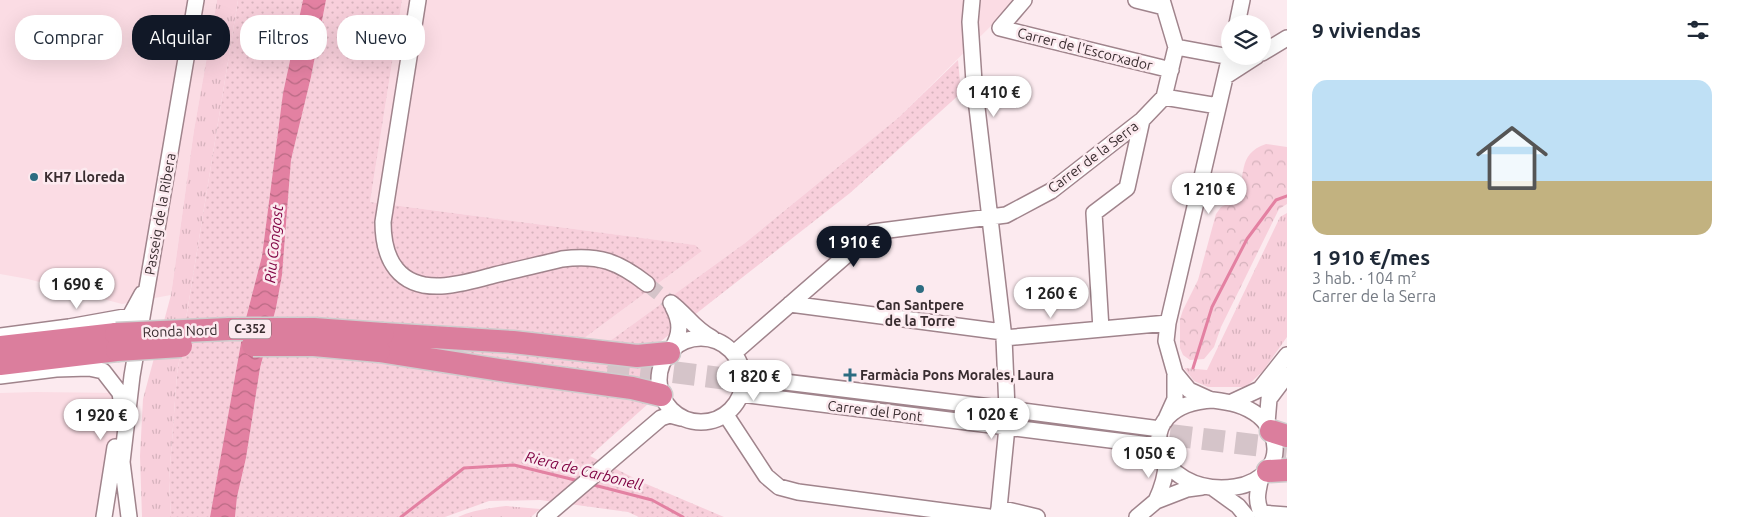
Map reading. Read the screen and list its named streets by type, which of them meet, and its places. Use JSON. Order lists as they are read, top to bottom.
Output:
{
  "streets": {
    "highway": ["C-352", "Ronda Nord"],
    "street": [
      "Carrer de l'Escorxador",
      "Carrer de la Serra",
      "Passeig de la Ribera",
      "Carrer del Pont"
    ]
  },
  "crossings": [
    ["Carrer de la Serra", "Carrer del Pont"]
  ],
  "water": ["Riu Congost", "Riera de Carbonell"],
  "places": {
    "other": ["KH7 Lloreda", "Can Santpere de la Torre"],
    "health": ["Farmàcia Pons Morales, Laura"]
  },
  "page": {
    "heading": "9 viviendas",
    "chip": [
      "Comprar",
      "Alquilar",
      "Filtros",
      "Nuevo"
    ],
    "list": [
      {
        "name": "1 910 €/mes",
        "note": "3 hab. · 104 m² · Carrer de la Serra"
      }
    ],
    "price": [
      "1 410 €",
      "1 210 €",
      "1 910 €",
      "1 690 €",
      "1 260 €",
      "1 820 €",
      "1 020 €",
      "1 920 €",
      "1 050 €"
    ]
  }
}
